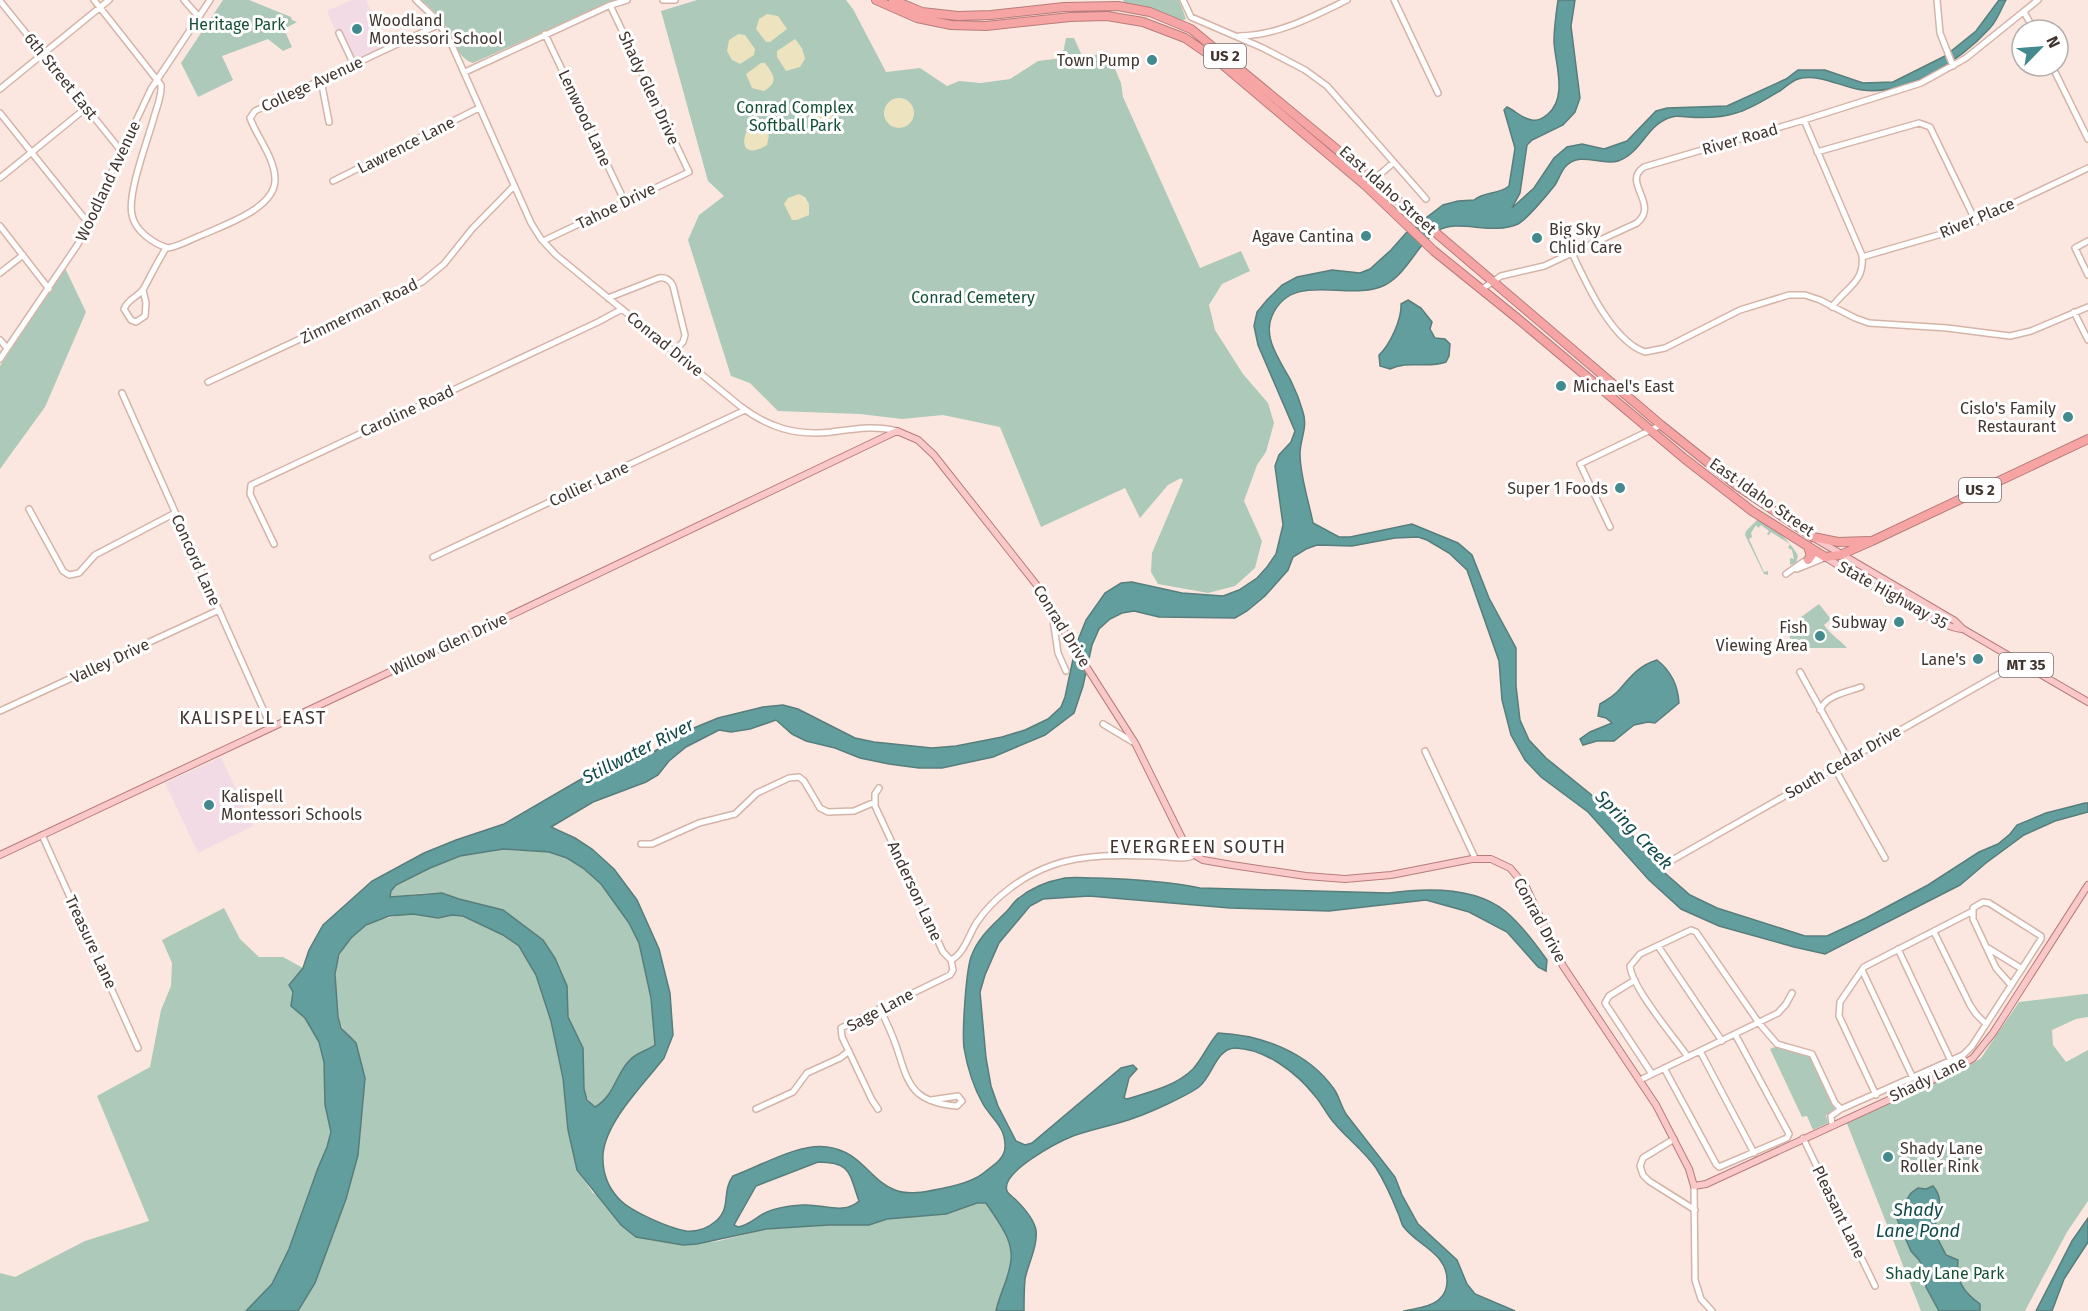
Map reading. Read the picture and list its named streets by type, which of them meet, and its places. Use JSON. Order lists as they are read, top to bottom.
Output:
{
  "streets": {
    "highway": ["US 2", "East Idaho Street"],
    "main road": [
      "Conrad Drive",
      "State Highway 35",
      "Willow Glen Drive",
      "MT 35",
      "Shady Lane"
    ],
    "street": [
      "6th Street East",
      "College Avenue",
      "Shady Glen Drive",
      "Lenwood Lane",
      "River Road",
      "Lawrence Lane",
      "Woodland Avenue",
      "Tahoe Drive",
      "River Place",
      "Zimmerman Road",
      "Caroline Road",
      "Collier Lane",
      "Concord Lane",
      "Valley Drive",
      "South Cedar Drive",
      "Anderson Lane",
      "Treasure Lane",
      "Sage Lane",
      "Pleasant Lane"
    ]
  },
  "crossings": [
    ["US 2", "East Idaho Street"],
    ["US 2", "State Highway 35"],
    ["6th Street East", "Woodland Avenue"],
    ["College Avenue", "Conrad Drive"],
    ["Shady Glen Drive", "Tahoe Drive"],
    ["Lenwood Lane", "Tahoe Drive"],
    ["River Road", "East Idaho Street"],
    ["Lawrence Lane", "Conrad Drive"],
    ["East Idaho Street", "State Highway 35"],
    ["Tahoe Drive", "Conrad Drive"],
    ["Zimmerman Road", "Conrad Drive"],
    ["Conrad Drive", "Caroline Road"],
    ["Conrad Drive", "Collier Lane"],
    ["Conrad Drive", "Willow Glen Drive"],
    ["Conrad Drive", "Anderson Lane"],
    ["Conrad Drive", "Shady Lane"],
    ["Concord Lane", "Willow Glen Drive"],
    ["Concord Lane", "Valley Drive"],
    ["State Highway 35", "South Cedar Drive"],
    ["Willow Glen Drive", "Treasure Lane"],
    ["Anderson Lane", "Sage Lane"],
    ["Shady Lane", "Pleasant Lane"]
  ],
  "districts": ["KALISPELL EAST", "EVERGREEN SOUTH"],
  "water": ["Stillwater River", "Spring Creek", "Shady Lane Pond"],
  "parks": [
    "Heritage Park",
    "Conrad Complex Softball Park",
    "Conrad Cemetery",
    "Shady Lane Park"
  ],
  "places": [
    "Woodland Montessori School",
    "Town Pump",
    "Agave Cantina",
    "Big Sky Chlid Care",
    "Michael's East",
    "Cislo's Family Restaurant",
    "Super 1 Foods",
    "Subway",
    "Fish Viewing Area",
    "Lane's",
    "Kalispell Montessori Schools",
    "Shady Lane Roller Rink"
  ],
  "north": "top right"
}
